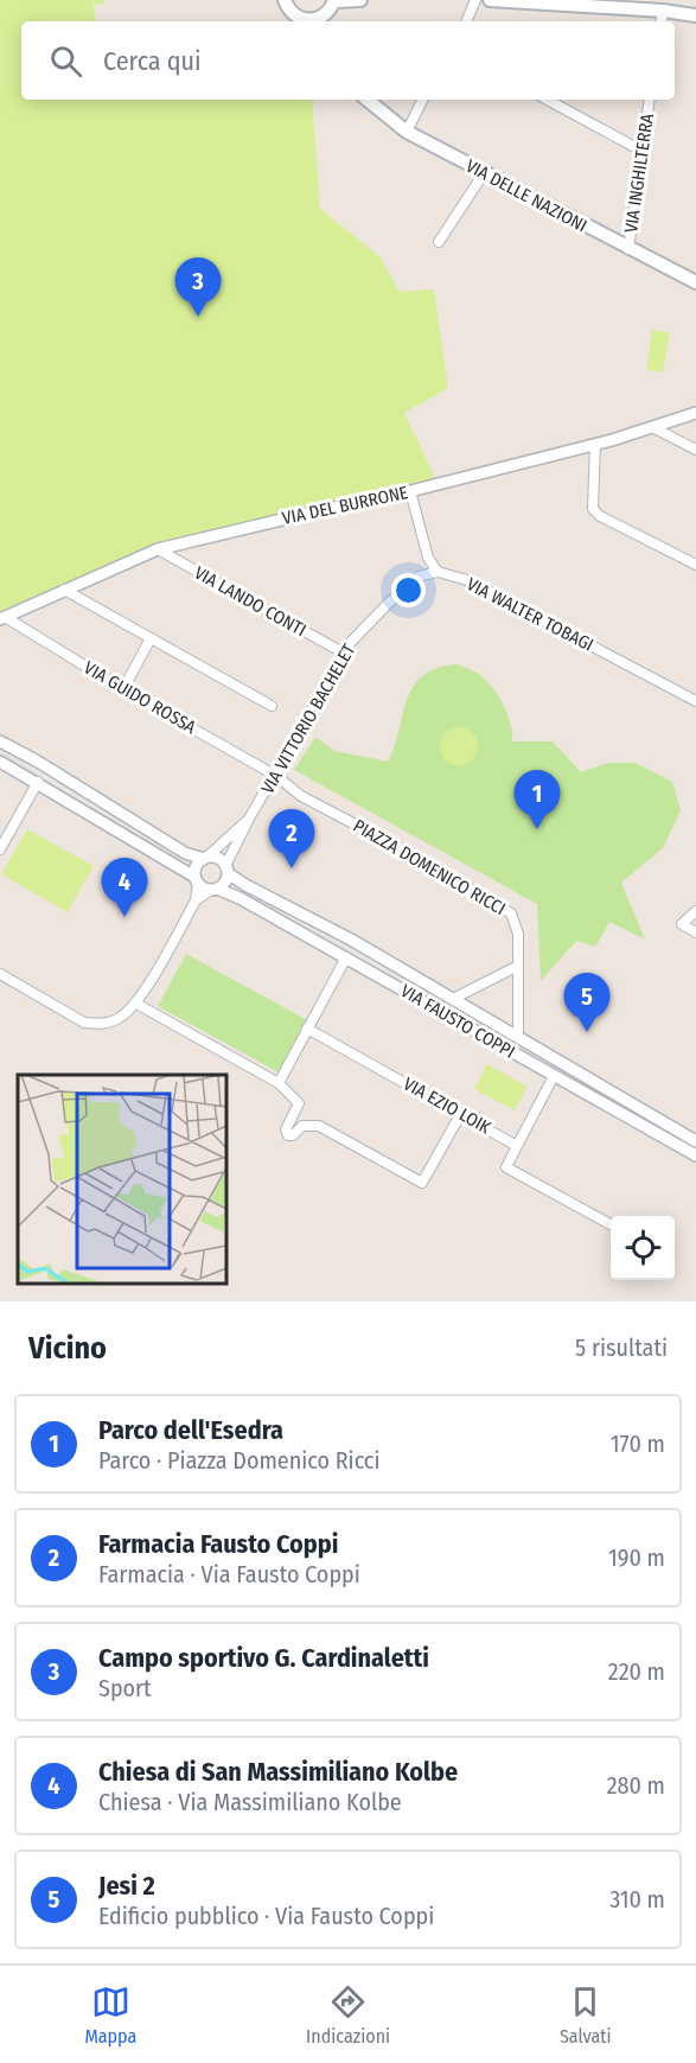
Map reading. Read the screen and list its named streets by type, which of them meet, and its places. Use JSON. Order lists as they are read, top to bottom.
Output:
{
  "streets": {
    "main road": ["VIA DELLE NAZIONI"],
    "street": [
      "VIA INGHILTERRA",
      "VIA DEL BURRONE",
      "VIA LANDO CONTI",
      "VIA WALTER TOBAGI",
      "VIA GUIDO ROSSA",
      "VIA VITTORIO BACHELET",
      "PIAZZA DOMENICO RICCI",
      "VIA FAUSTO COPPI",
      "VIA EZIO LOIK"
    ]
  },
  "crossings": [
    ["VIA INGHILTERRA", "VIA DELLE NAZIONI"],
    ["VIA DEL BURRONE", "VIA LANDO CONTI"],
    ["VIA DEL BURRONE", "VIA GUIDO ROSSA"],
    ["VIA LANDO CONTI", "VIA VITTORIO BACHELET"],
    ["VIA WALTER TOBAGI", "VIA VITTORIO BACHELET"],
    ["VIA GUIDO ROSSA", "VIA VITTORIO BACHELET"],
    ["VIA GUIDO ROSSA", "PIAZZA DOMENICO RICCI"],
    ["VIA VITTORIO BACHELET", "PIAZZA DOMENICO RICCI"],
    ["VIA VITTORIO BACHELET", "VIA FAUSTO COPPI"],
    ["PIAZZA DOMENICO RICCI", "VIA FAUSTO COPPI"]
  ],
  "page": {
    "search": "Cerca qui",
    "pins": [
      "3",
      "1",
      "2",
      "4",
      "5"
    ],
    "heading": ["Vicino", "5 risultati"],
    "list": [
      {
        "mark": "1",
        "name": "Parco dell'Esedra",
        "note": "Parco · Piazza Domenico Ricci",
        "value": "170 m"
      },
      {
        "mark": "2",
        "name": "Farmacia Fausto Coppi",
        "note": "Farmacia · Via Fausto Coppi",
        "value": "190 m"
      },
      {
        "mark": "3",
        "name": "Campo sportivo G. Cardinaletti",
        "note": "Sport",
        "value": "220 m"
      },
      {
        "mark": "4",
        "name": "Chiesa di San Massimiliano Kolbe",
        "note": "Chiesa · Via Massimiliano Kolbe",
        "value": "280 m"
      },
      {
        "mark": "5",
        "name": "Jesi 2",
        "note": "Edificio pubblico · Via Fausto Coppi",
        "value": "310 m"
      }
    ],
    "nav": ["Mappa", "Indicazioni", "Salvati"]
  }
}
